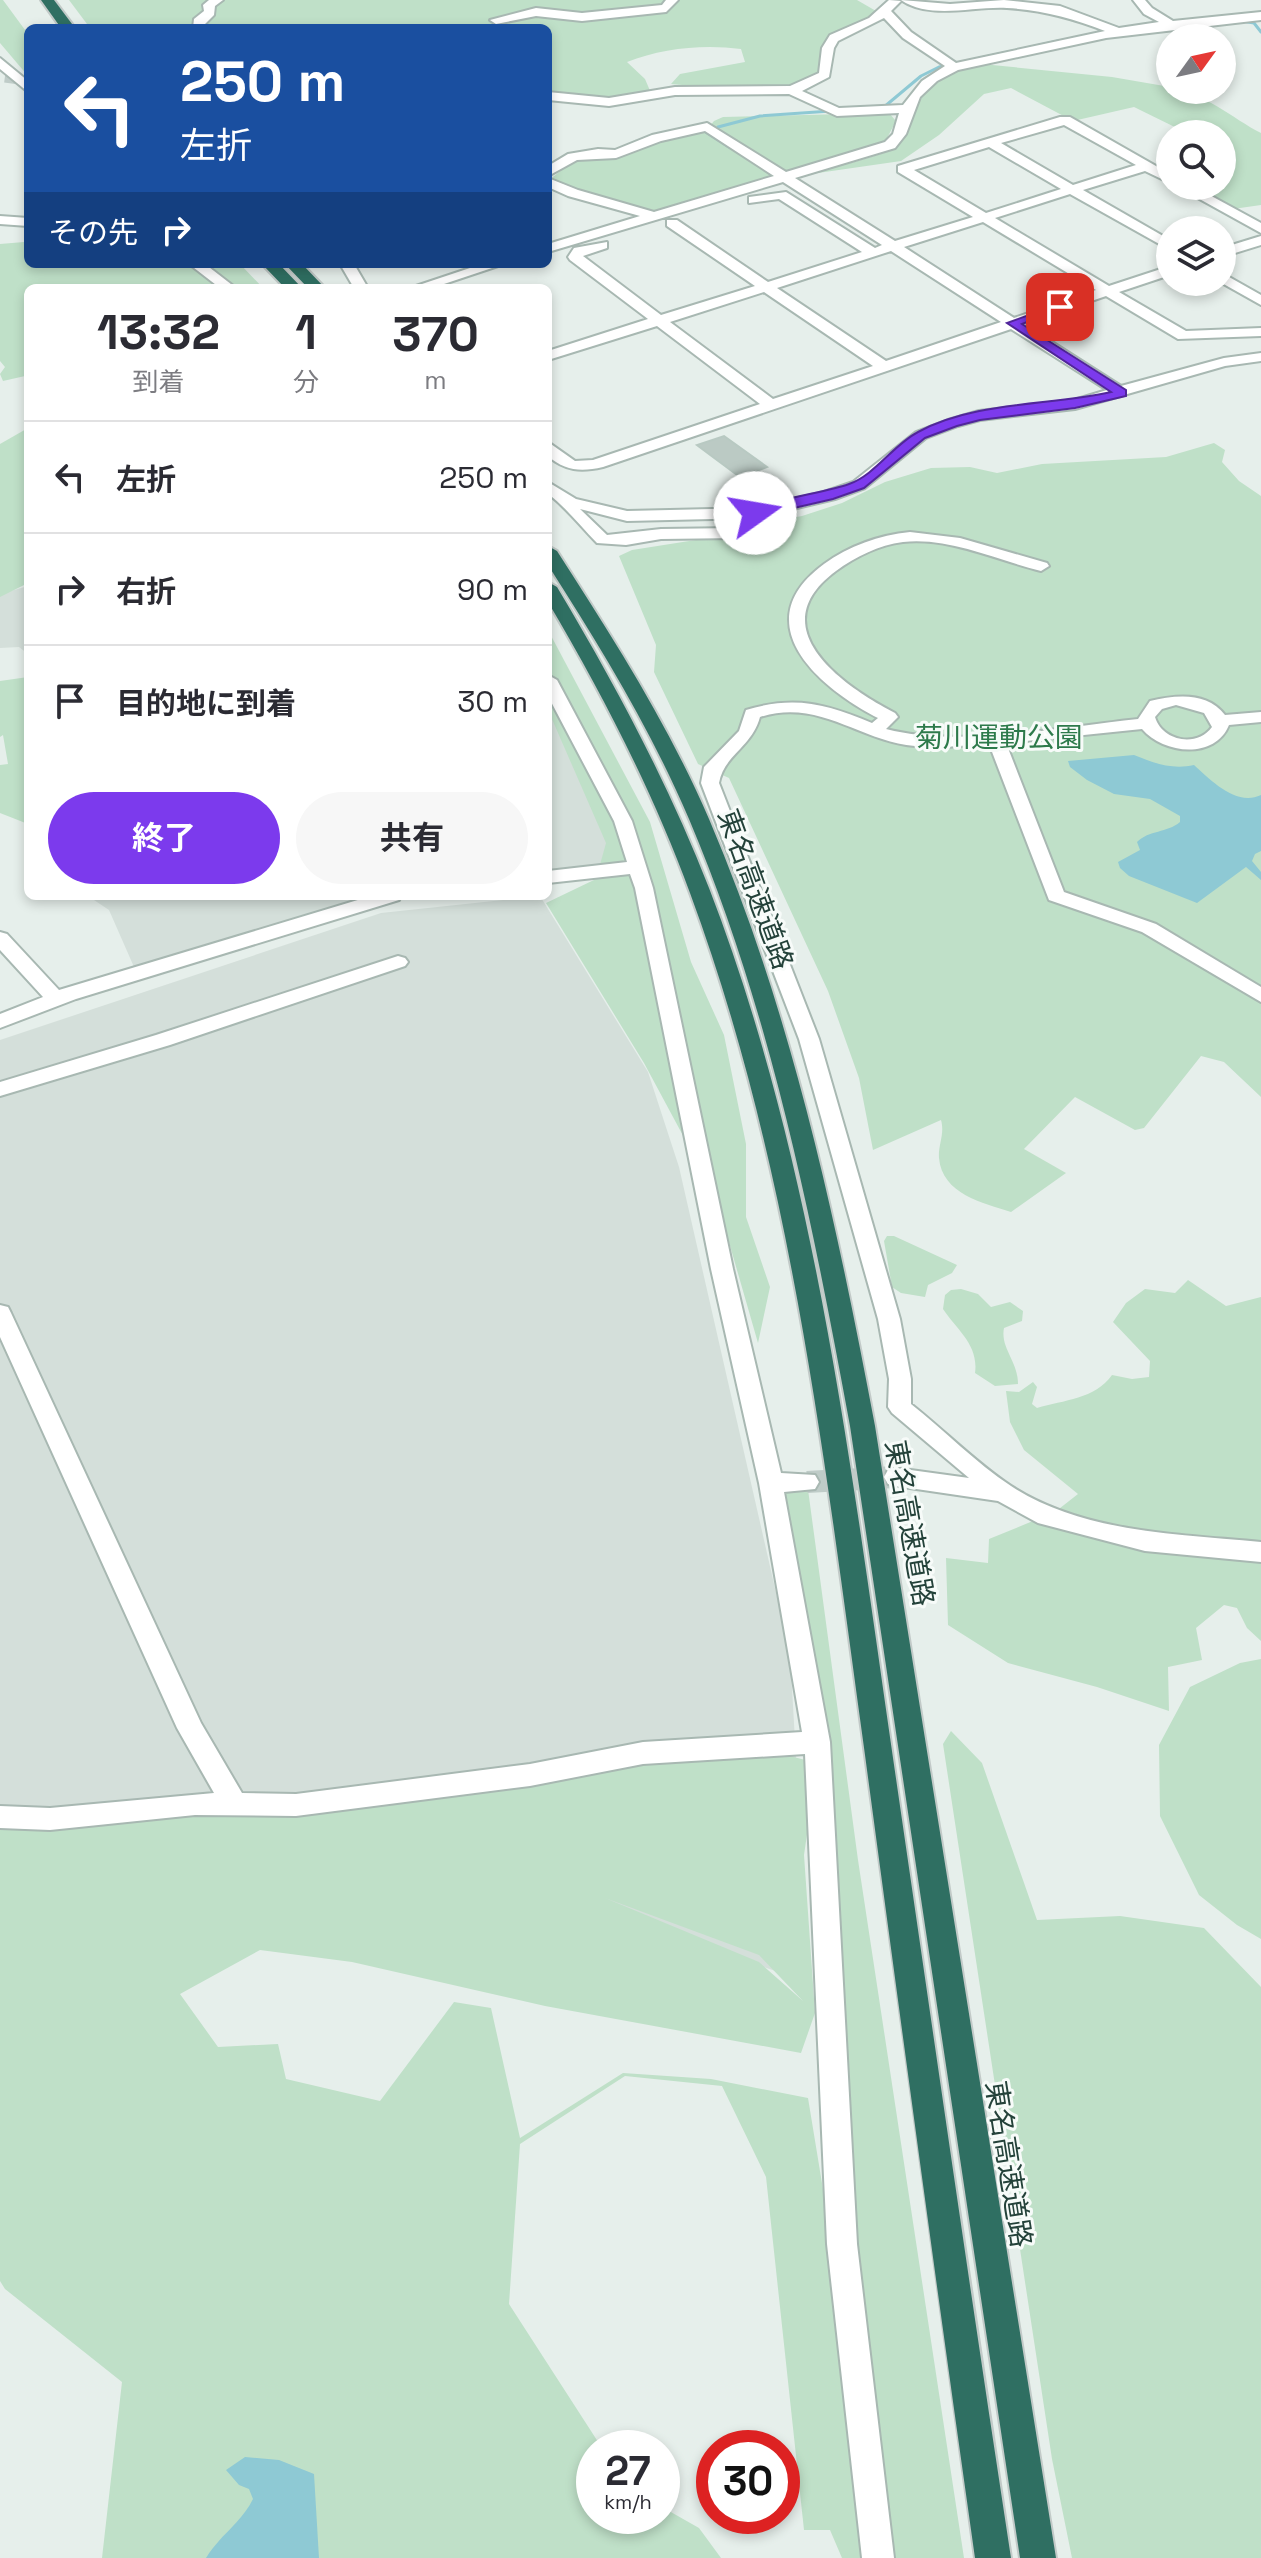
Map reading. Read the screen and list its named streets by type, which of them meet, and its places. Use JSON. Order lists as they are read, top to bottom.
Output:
{
  "streets": {
    "highway": ["東名高速道路"]
  },
  "parks": ["菊川運動公園"],
  "north": "top right",
  "page": {
    "turn": ["250 m", "左折"],
    "then": "その先",
    "eta": [
      "13:32",
      "到着",
      "1",
      "分",
      "370",
      "m"
    ],
    "list": [
      {
        "name": "左折",
        "value": "250 m"
      },
      {
        "name": "右折",
        "value": "90 m"
      },
      {
        "name": "目的地に到着",
        "value": "30 m"
      }
    ],
    "buttons": ["終了", "共有"],
    "speed": "27 km/h",
    "limit": "30"
  }
}
